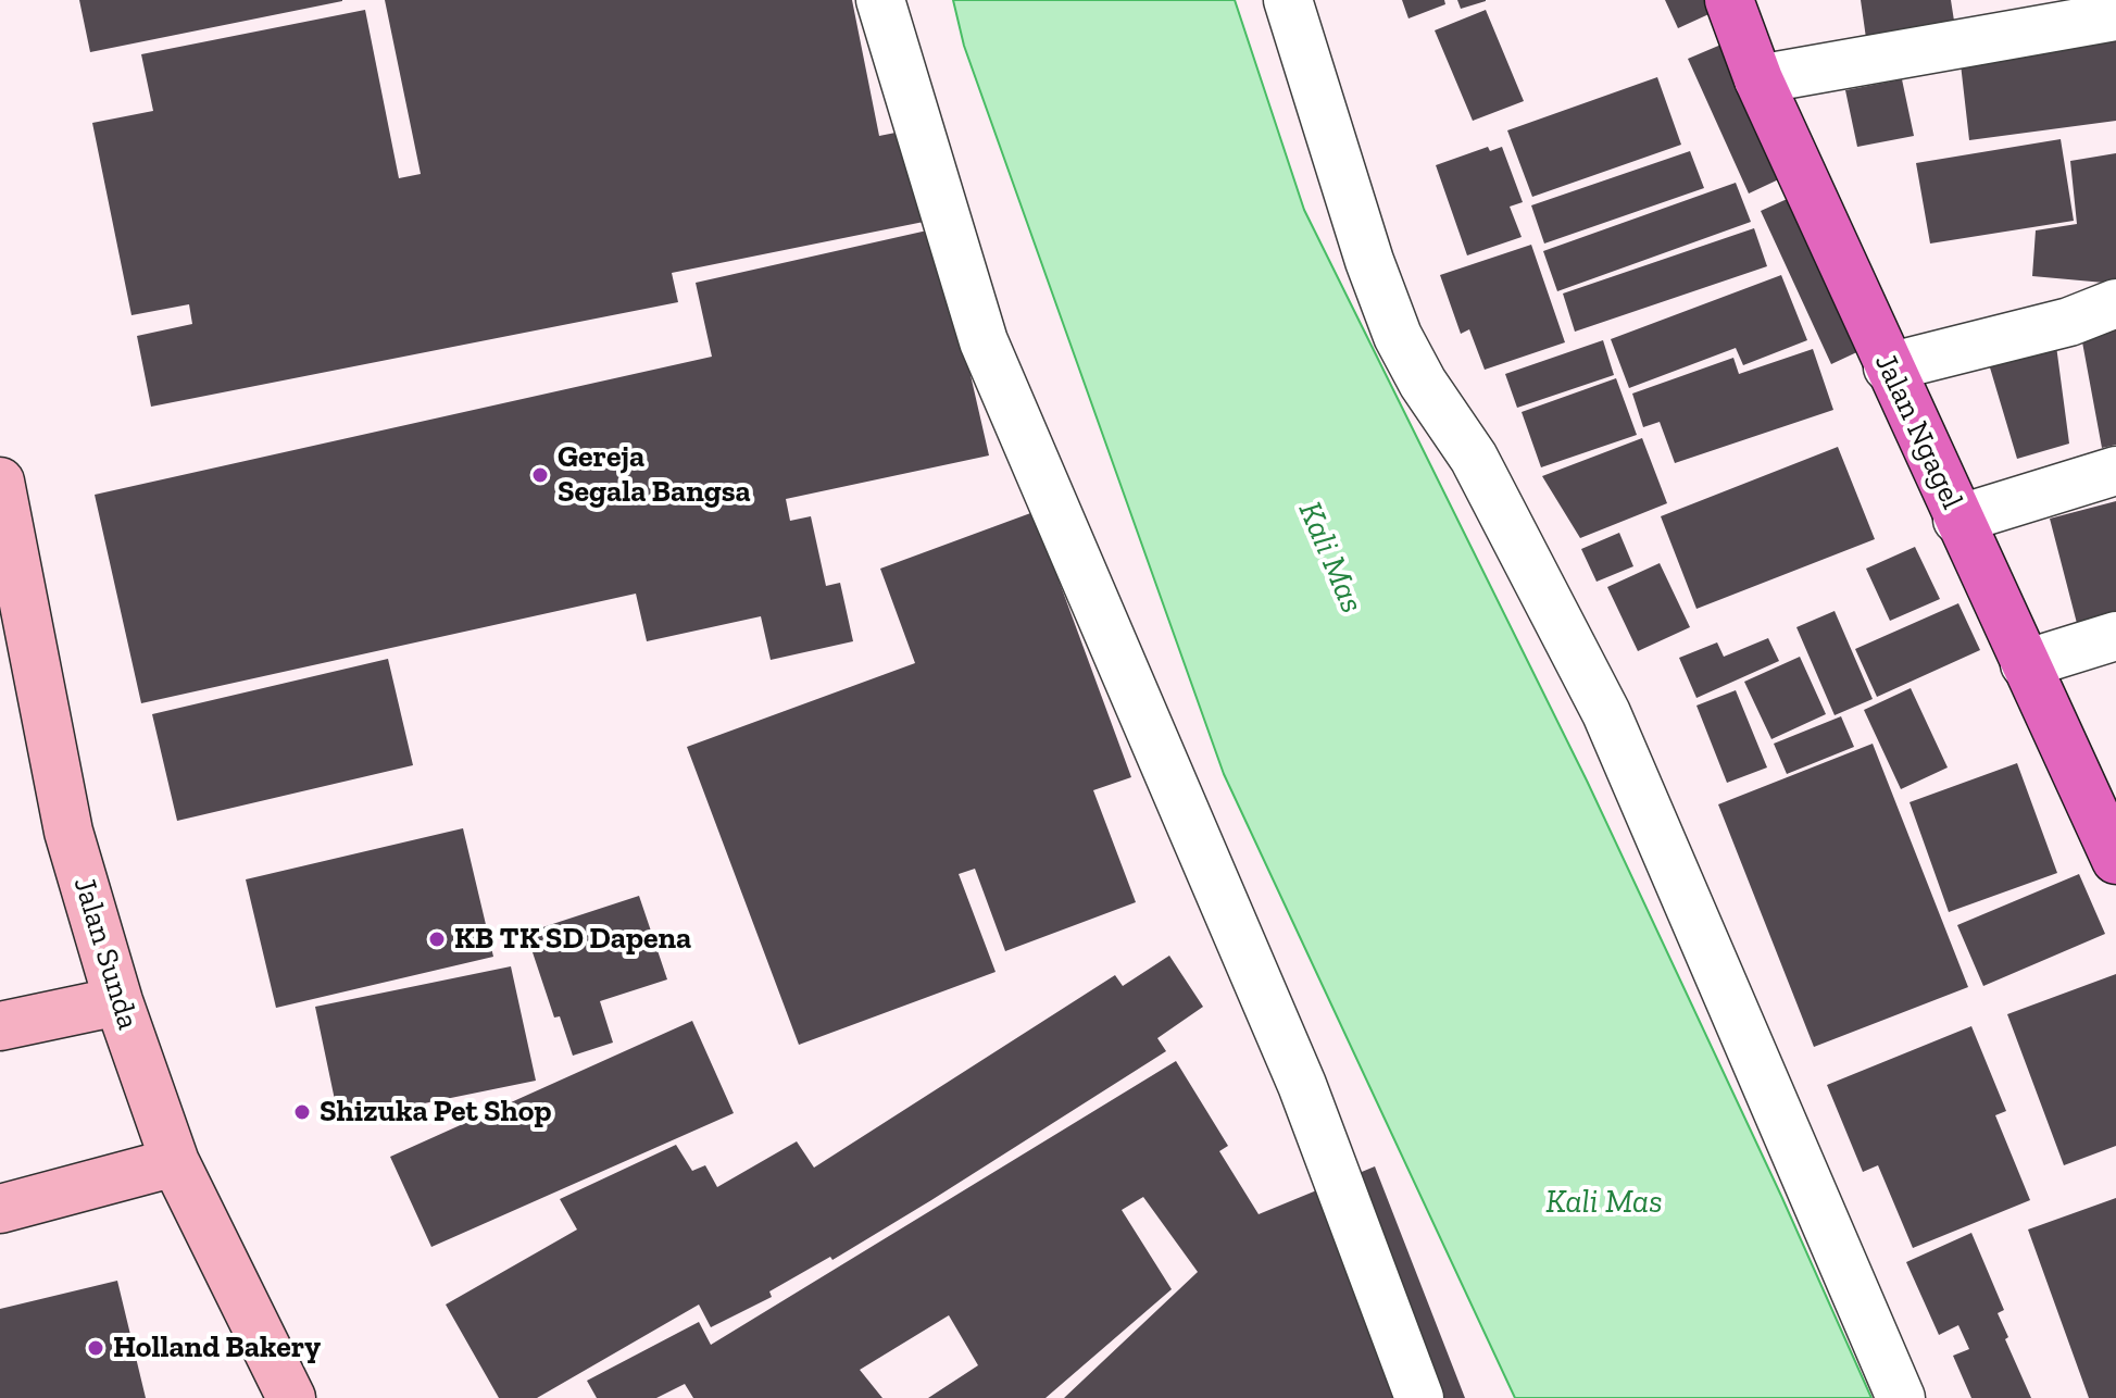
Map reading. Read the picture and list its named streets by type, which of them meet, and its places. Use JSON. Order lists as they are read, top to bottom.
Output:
{
  "streets": {
    "highway": ["Jalan Ngagel"],
    "main road": ["Jalan Sunda"]
  },
  "water": ["Kali Mas"],
  "places": [
    "Gereja Segala Bangsa",
    "KB TK SD Dapena",
    "Shizuka Pet Shop",
    "Holland Bakery"
  ]
}
